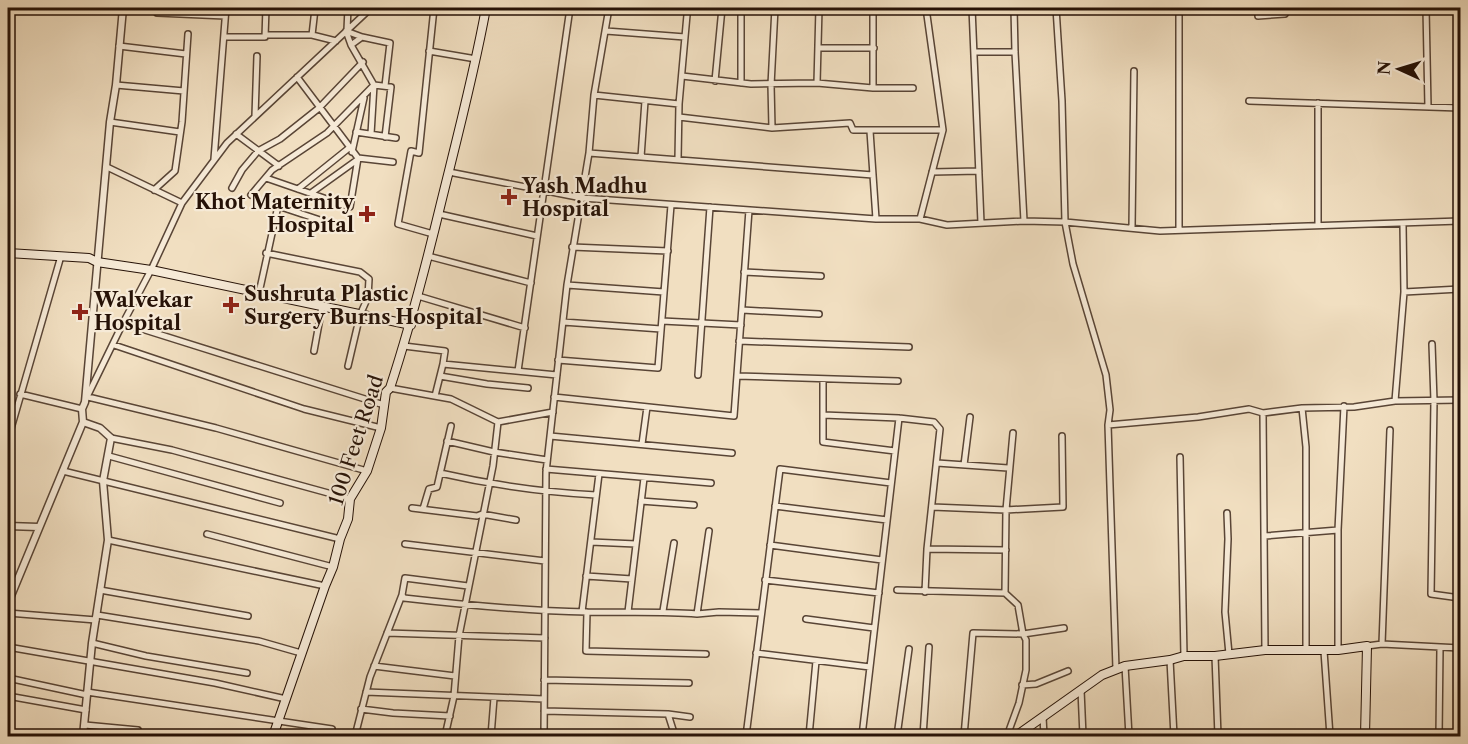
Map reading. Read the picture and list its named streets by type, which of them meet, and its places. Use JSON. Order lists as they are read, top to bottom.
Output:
{
  "streets": {
    "main road": ["100 Feet Road"]
  },
  "places": {
    "health": [
      "Yash Madhu Hospital",
      "Khot Maternity Hospital",
      "Sushruta Plastic Surgery Burns Hospital",
      "Walvekar Hospital"
    ]
  },
  "north": "left"
}
